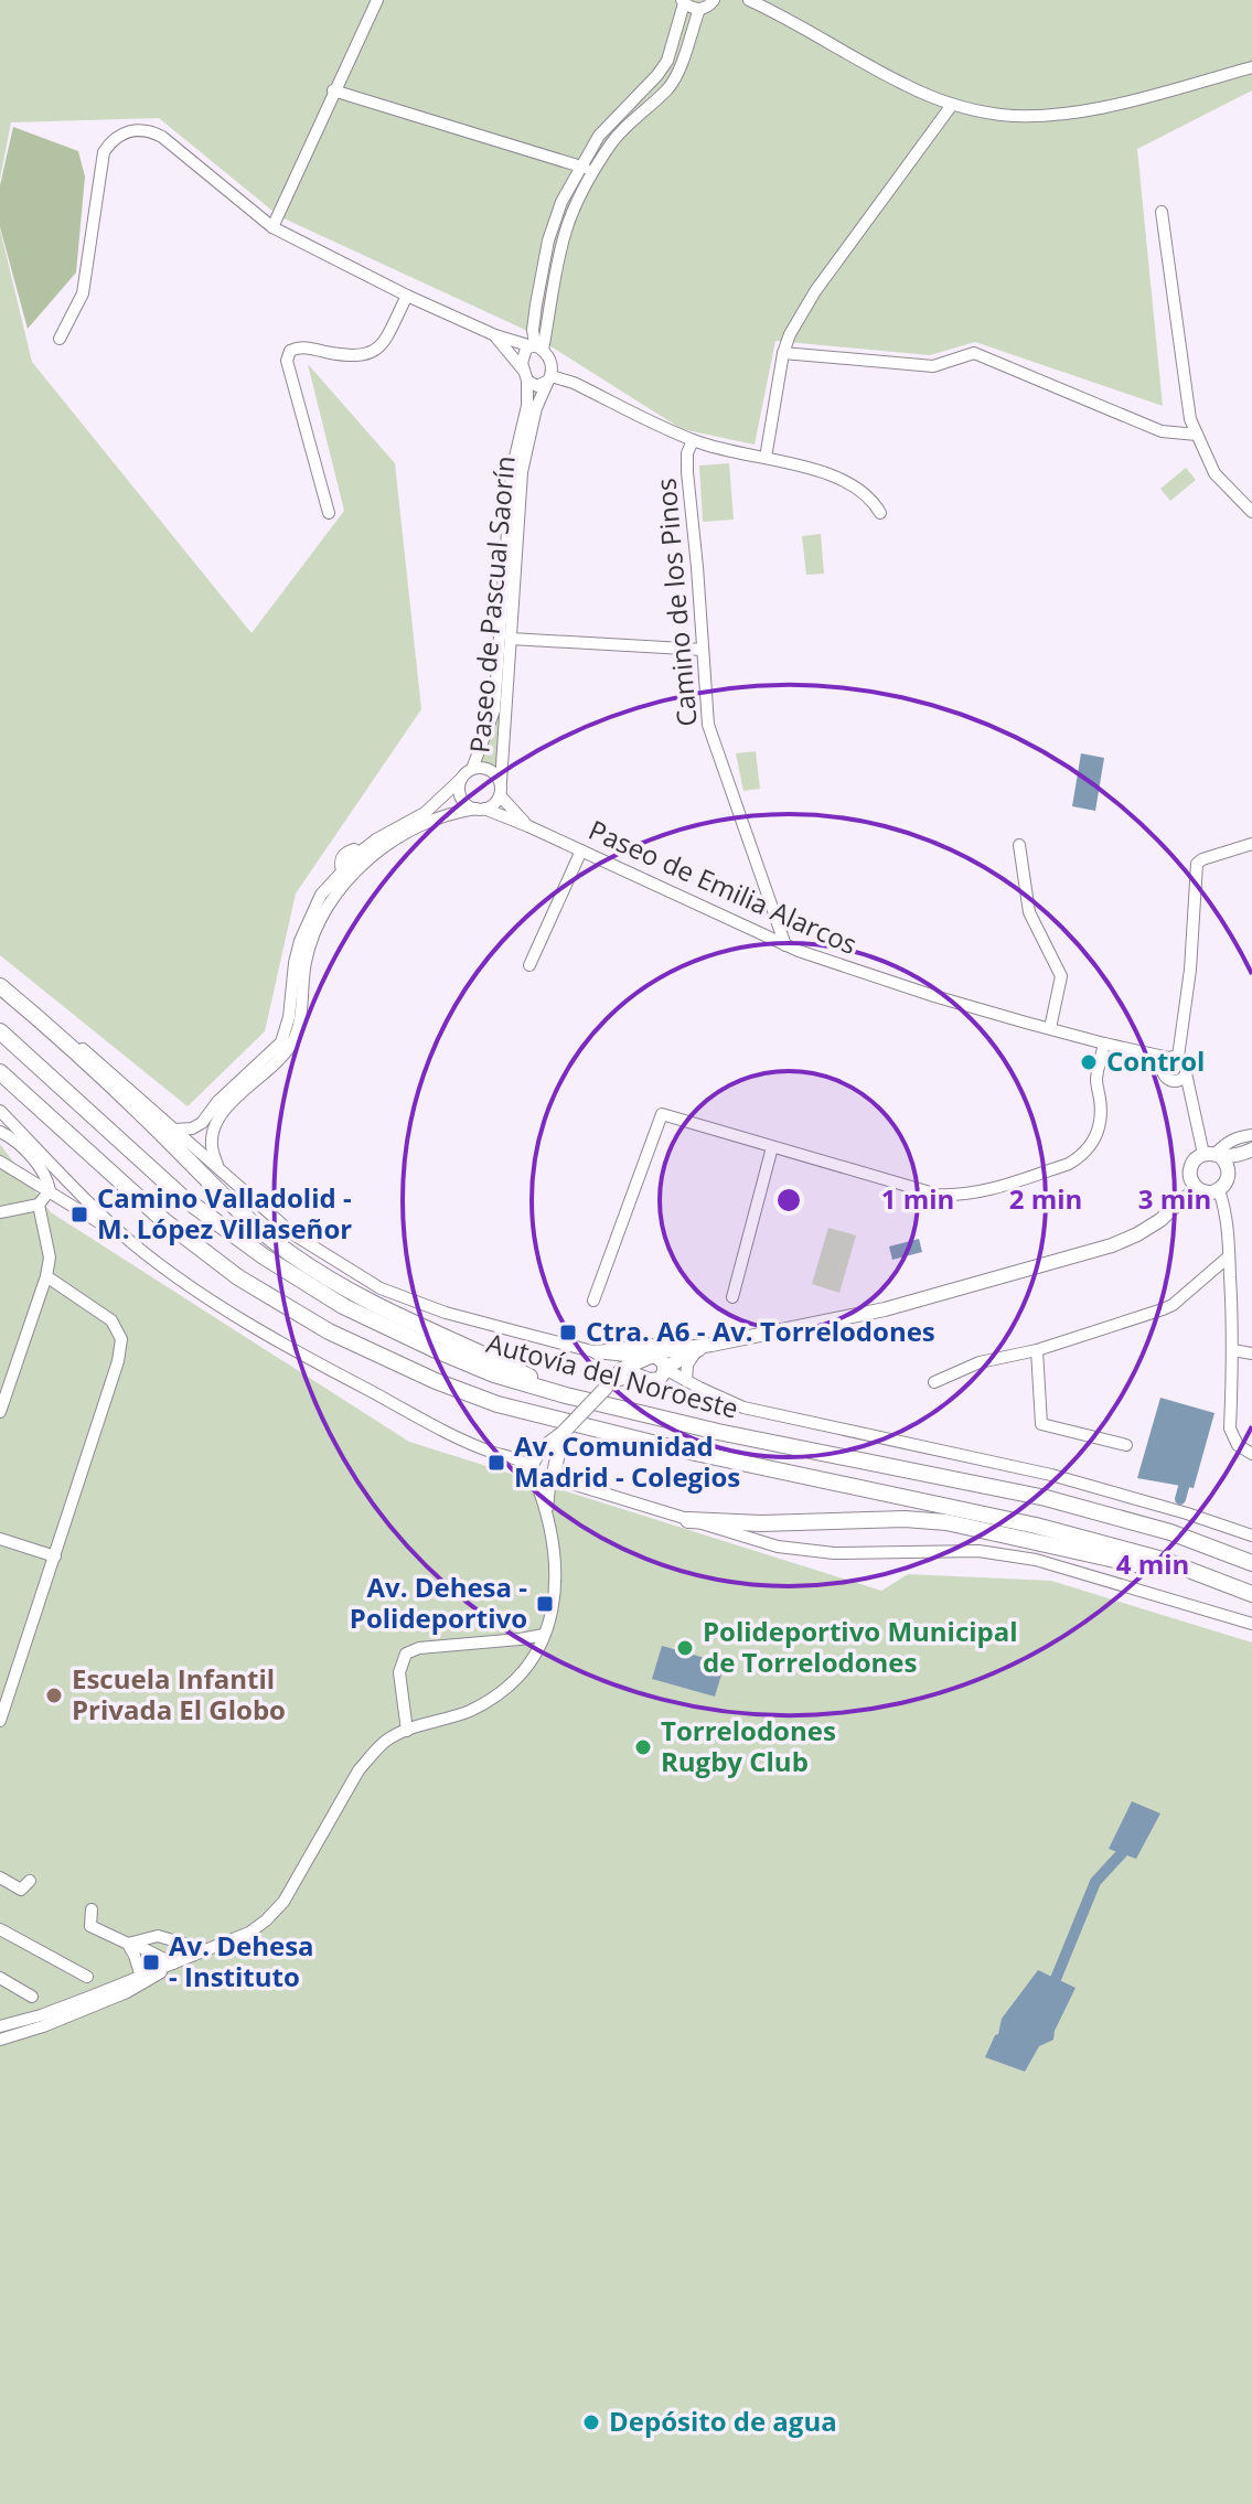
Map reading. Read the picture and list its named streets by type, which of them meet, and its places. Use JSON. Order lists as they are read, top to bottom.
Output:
{
  "streets": {
    "highway": ["Autovía del Noroeste"],
    "street": ["Camino de los Pinos", "Paseo de Pascual Saorín", "Paseo de Emilia Alarcos"]
  },
  "crossings": [
    ["Camino de los Pinos", "Paseo de Emilia Alarcos"],
    ["Paseo de Pascual Saorín", "Paseo de Emilia Alarcos"]
  ],
  "places": {
    "other": [
      "Control",
      "Polideportivo Municipal de Torrelodones",
      "Escuela Infantil Privada El Globo",
      "Torrelodones Rugby Club",
      "Depósito de agua"
    ],
    "transit": [
      "Camino Valladolid - M. López Villaseñor",
      "Ctra. A6 - Av. Torrelodones",
      "Av. Comunidad Madrid - Colegios",
      "Av. Dehesa - Polideportivo",
      "Av. Dehesa - Instituto"
    ]
  },
  "rings": [
    "1 min",
    "2 min",
    "3 min",
    "4 min"
  ]
}
